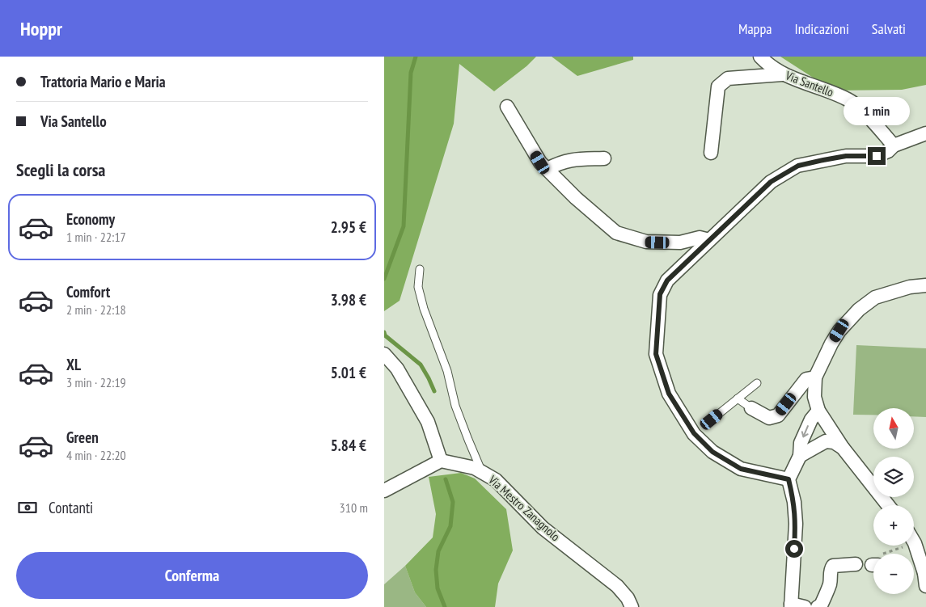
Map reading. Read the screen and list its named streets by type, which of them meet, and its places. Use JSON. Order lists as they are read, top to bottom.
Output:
{
  "streets": {
    "street": ["Via Santello", "Via Mestro Zanagnolo"]
  },
  "north": "top",
  "page": {
    "header": "Hoppr",
    "nav": ["Mappa", "Indicazioni", "Salvati"],
    "banner": ["Trattoria Mario e Maria", "Via Santello"],
    "bubble": "1 min",
    "heading": "Scegli la corsa",
    "list": [
      {
        "name": "Economy",
        "note": "1 min · 22:17",
        "value": "2.95 €"
      },
      {
        "name": "Comfort",
        "note": "2 min · 22:18",
        "value": "3.98 €"
      },
      {
        "name": "XL",
        "note": "3 min · 22:19",
        "value": "5.01 €"
      },
      {
        "name": "Green",
        "note": "4 min · 22:20",
        "value": "5.84 €"
      }
    ],
    "map_buttons": ["+", "−"],
    "pay": ["Contanti", "310 m"],
    "buttons": "Conferma"
  }
}
